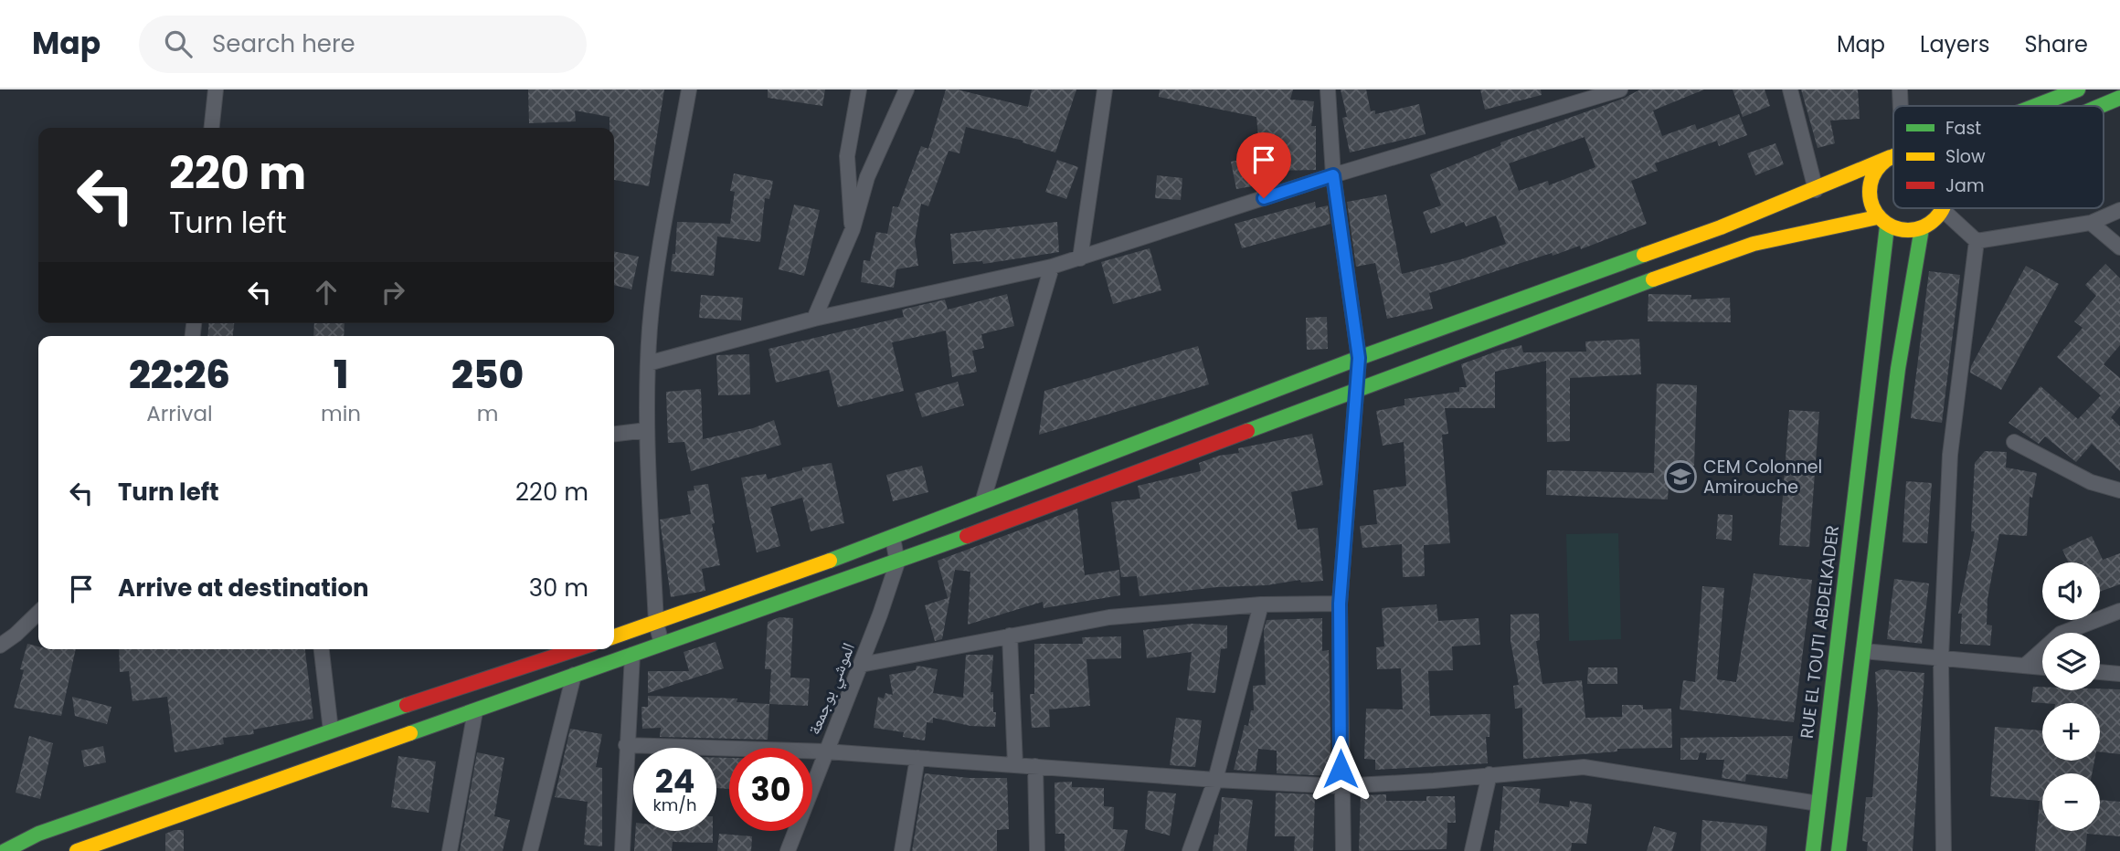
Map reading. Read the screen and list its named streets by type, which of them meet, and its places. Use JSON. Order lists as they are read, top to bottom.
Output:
{
  "streets": {
    "main road": ["RUE EL TOUTI ABDELKADER"],
    "street": ["الموشي بوجمعة"]
  },
  "places": {
    "school or university": ["CEM Colonnel Amirouche"]
  },
  "legend": ["Fast", "Slow", "Jam"],
  "page": {
    "header": "Map",
    "search": "Search here",
    "nav": ["Map", "Layers", "Share"],
    "turn": ["220 m", "Turn left"],
    "eta": [
      "22:26",
      "Arrival",
      "1",
      "min",
      "250",
      "m"
    ],
    "list": [
      {
        "name": "Turn left",
        "value": "220 m"
      },
      {
        "name": "Arrive at destination",
        "value": "30 m"
      }
    ],
    "map_buttons": ["+", "−"],
    "speed": "24 km/h",
    "limit": "30"
  }
}
